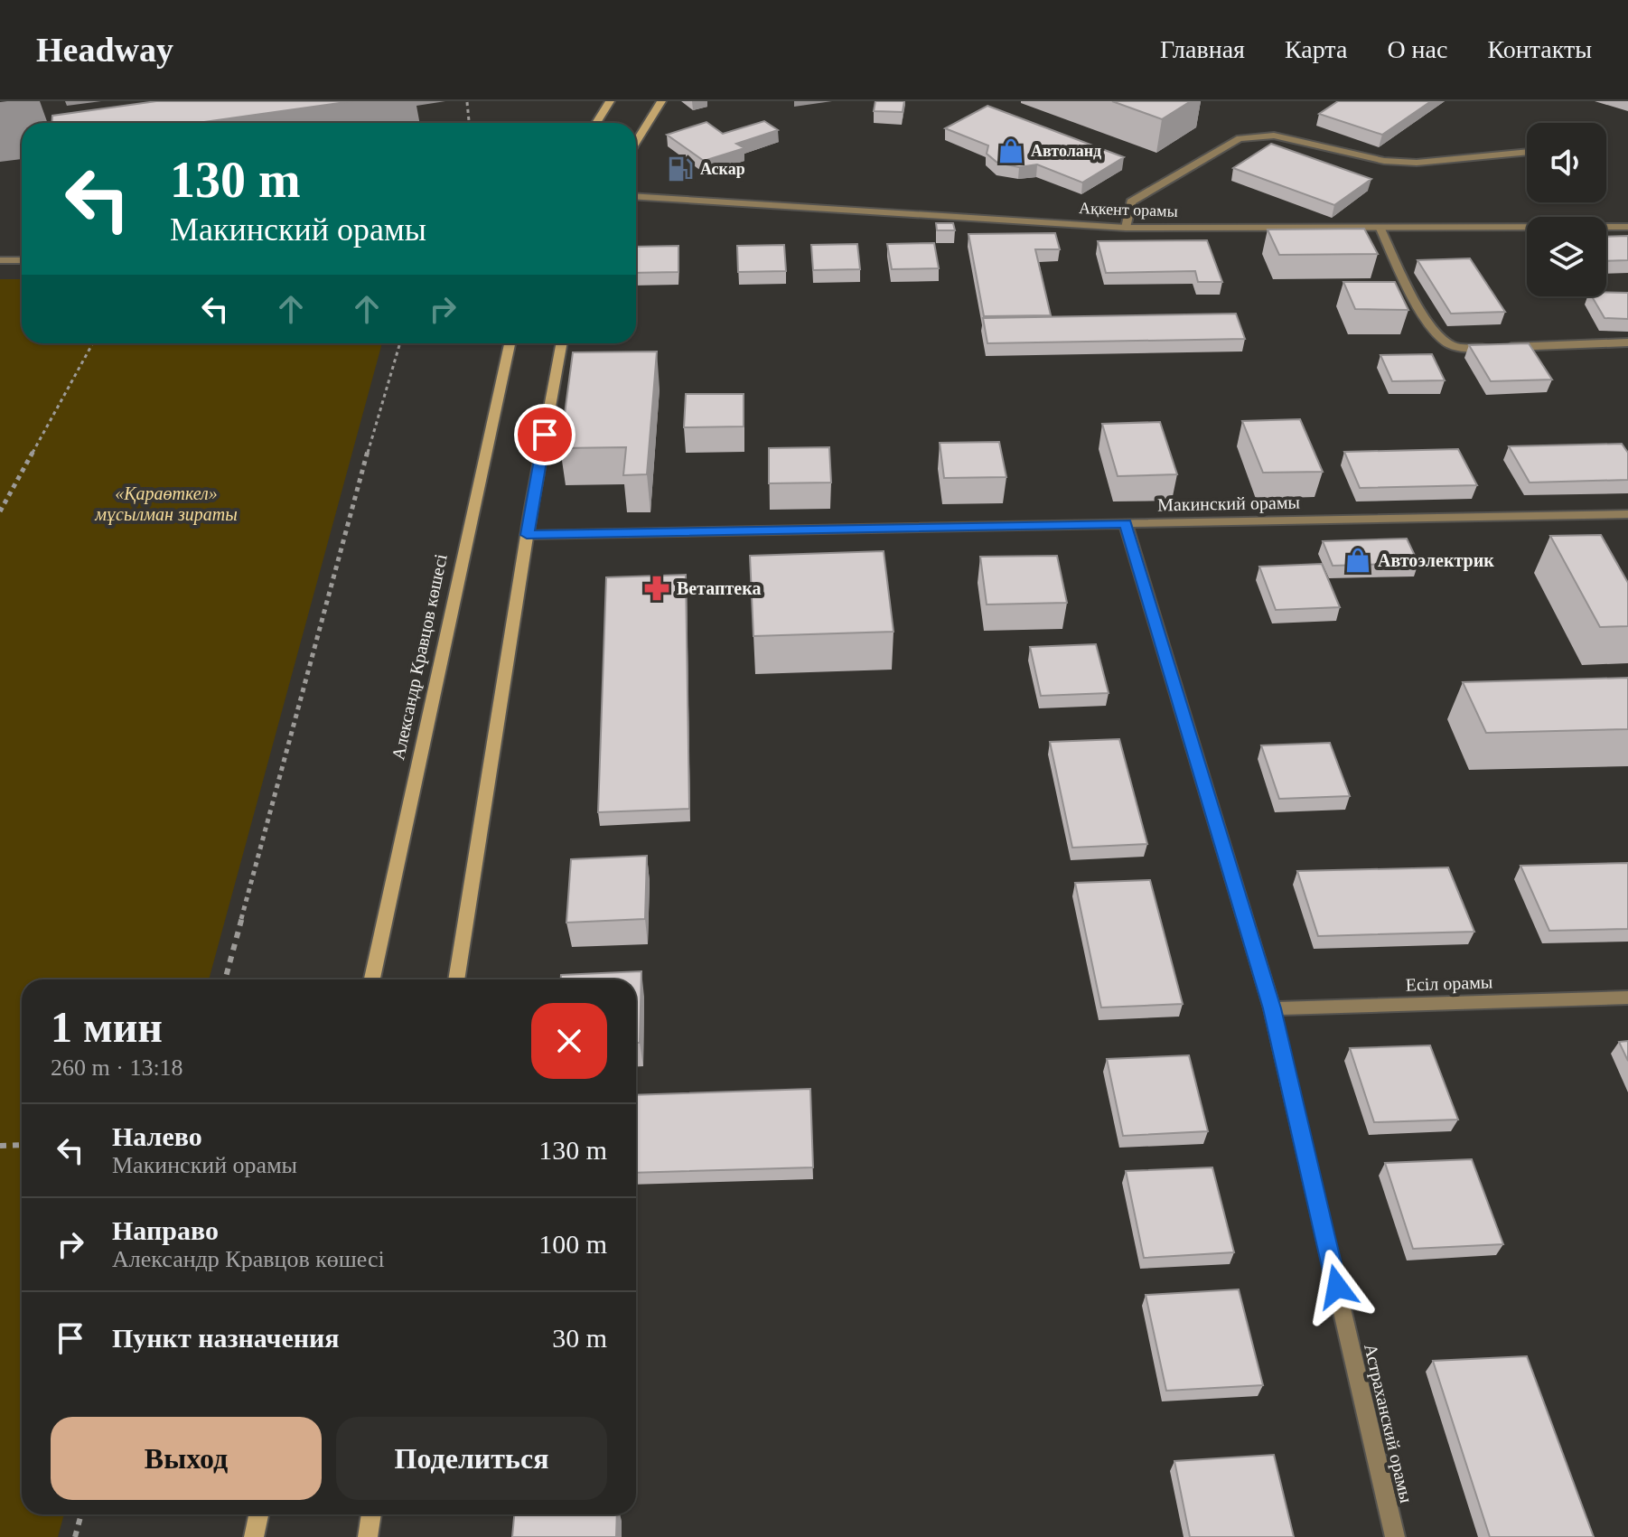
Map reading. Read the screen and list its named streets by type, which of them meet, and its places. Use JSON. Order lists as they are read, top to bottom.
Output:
{
  "streets": {
    "main road": ["Александр Кравцов көшесі"],
    "street": [
      "Ақкент орамы",
      "Макинский орамы",
      "Есіл орамы",
      "Астраханский орамы"
    ]
  },
  "crossings": [
    ["Макинский орамы", "Астраханский орамы"],
    ["Есіл орамы", "Астраханский орамы"]
  ],
  "parks": ["«Қараөткел» мұсылман зираты"],
  "places": {
    "shop": ["Автоланд", "Автоэлектрик"],
    "fuel station": ["Аскар"],
    "pharmacy": ["Ветаптека"]
  },
  "page": {
    "header": "Headway",
    "nav": [
      "Главная",
      "Карта",
      "О нас",
      "Контакты"
    ],
    "turn": ["130 m", "Макинский орамы"],
    "heading": ["1 мин", "260 m · 13:18"],
    "list": [
      {
        "name": "Налево",
        "note": "Макинский орамы",
        "value": "130 m"
      },
      {
        "name": "Направо",
        "note": "Александр Кравцов көшесі",
        "value": "100 m"
      },
      {
        "name": "Пункт назначения",
        "value": "30 m"
      }
    ],
    "buttons": ["Выход", "Поделиться"]
  }
}
